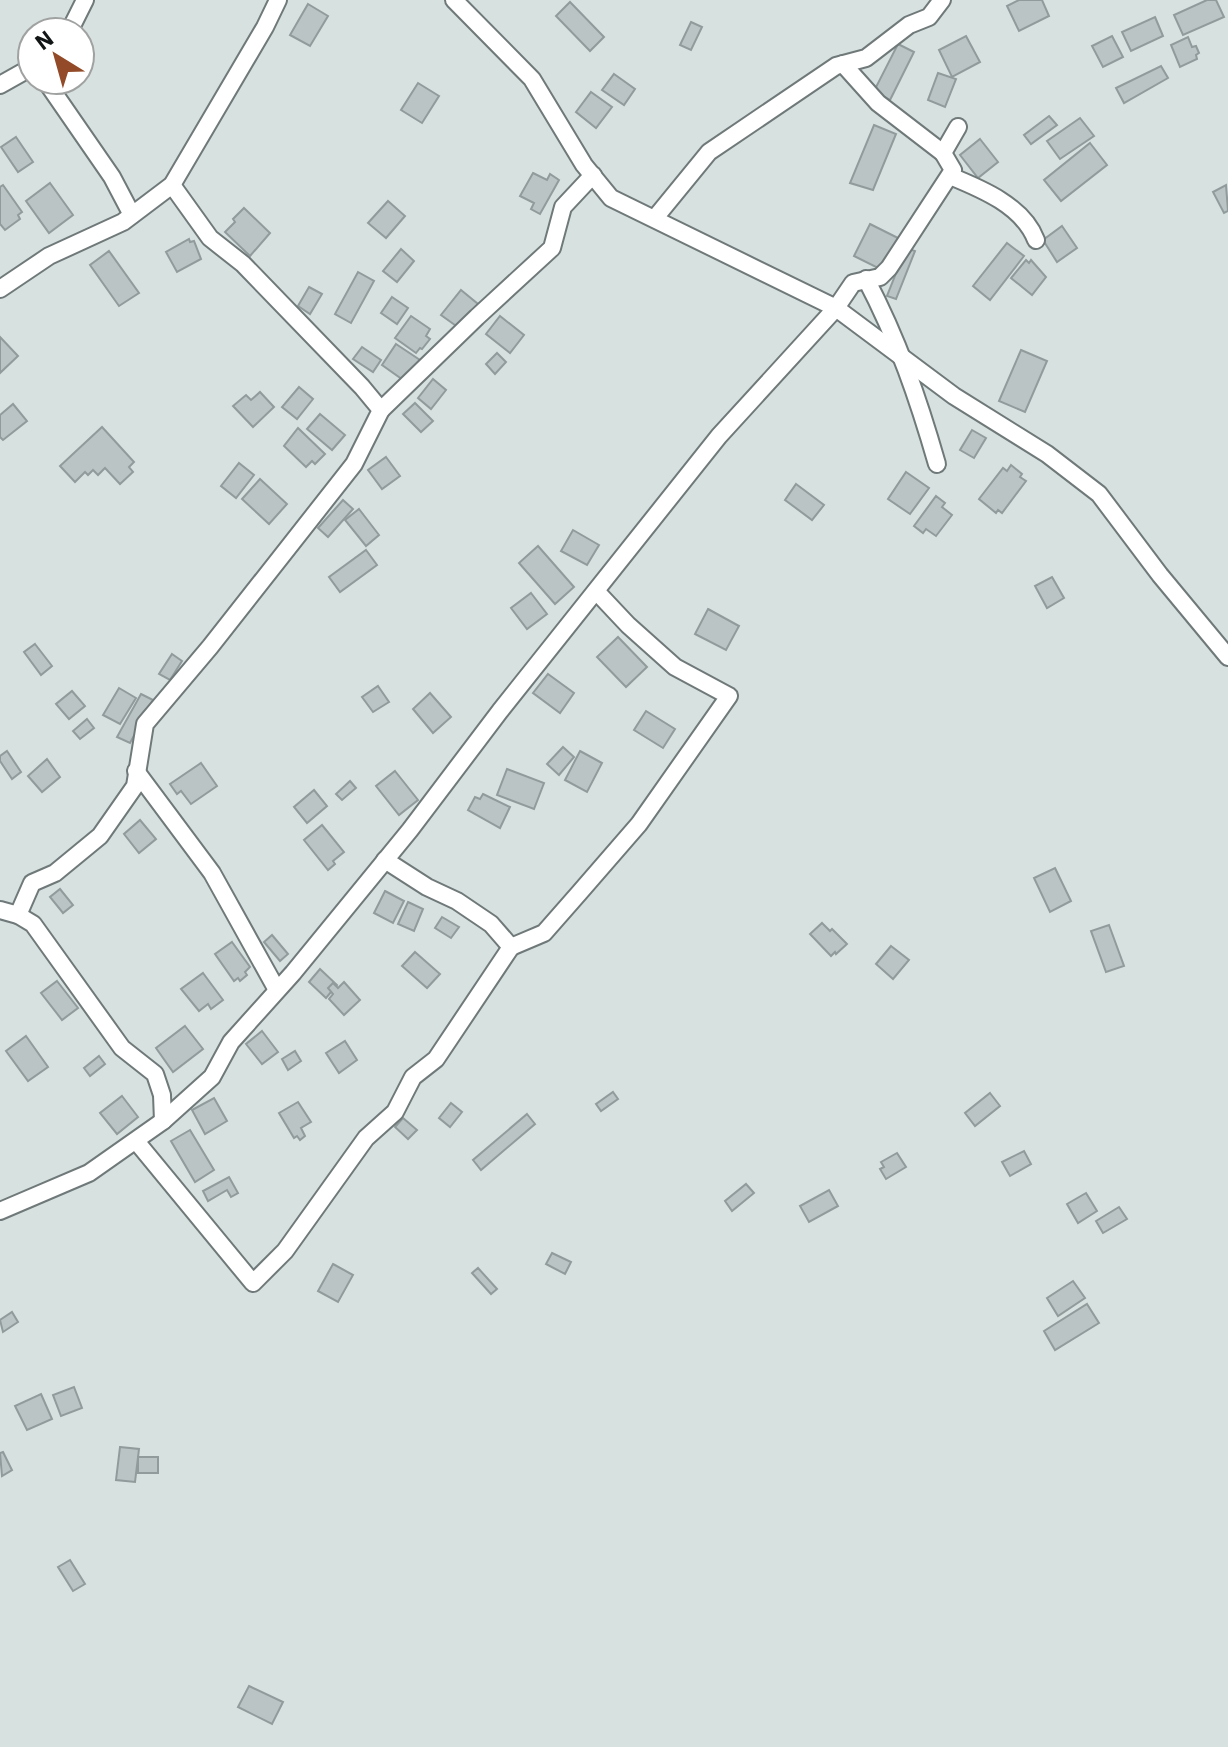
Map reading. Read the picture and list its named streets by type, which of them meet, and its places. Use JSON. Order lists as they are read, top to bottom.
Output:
{
  "north": "top left"
}
